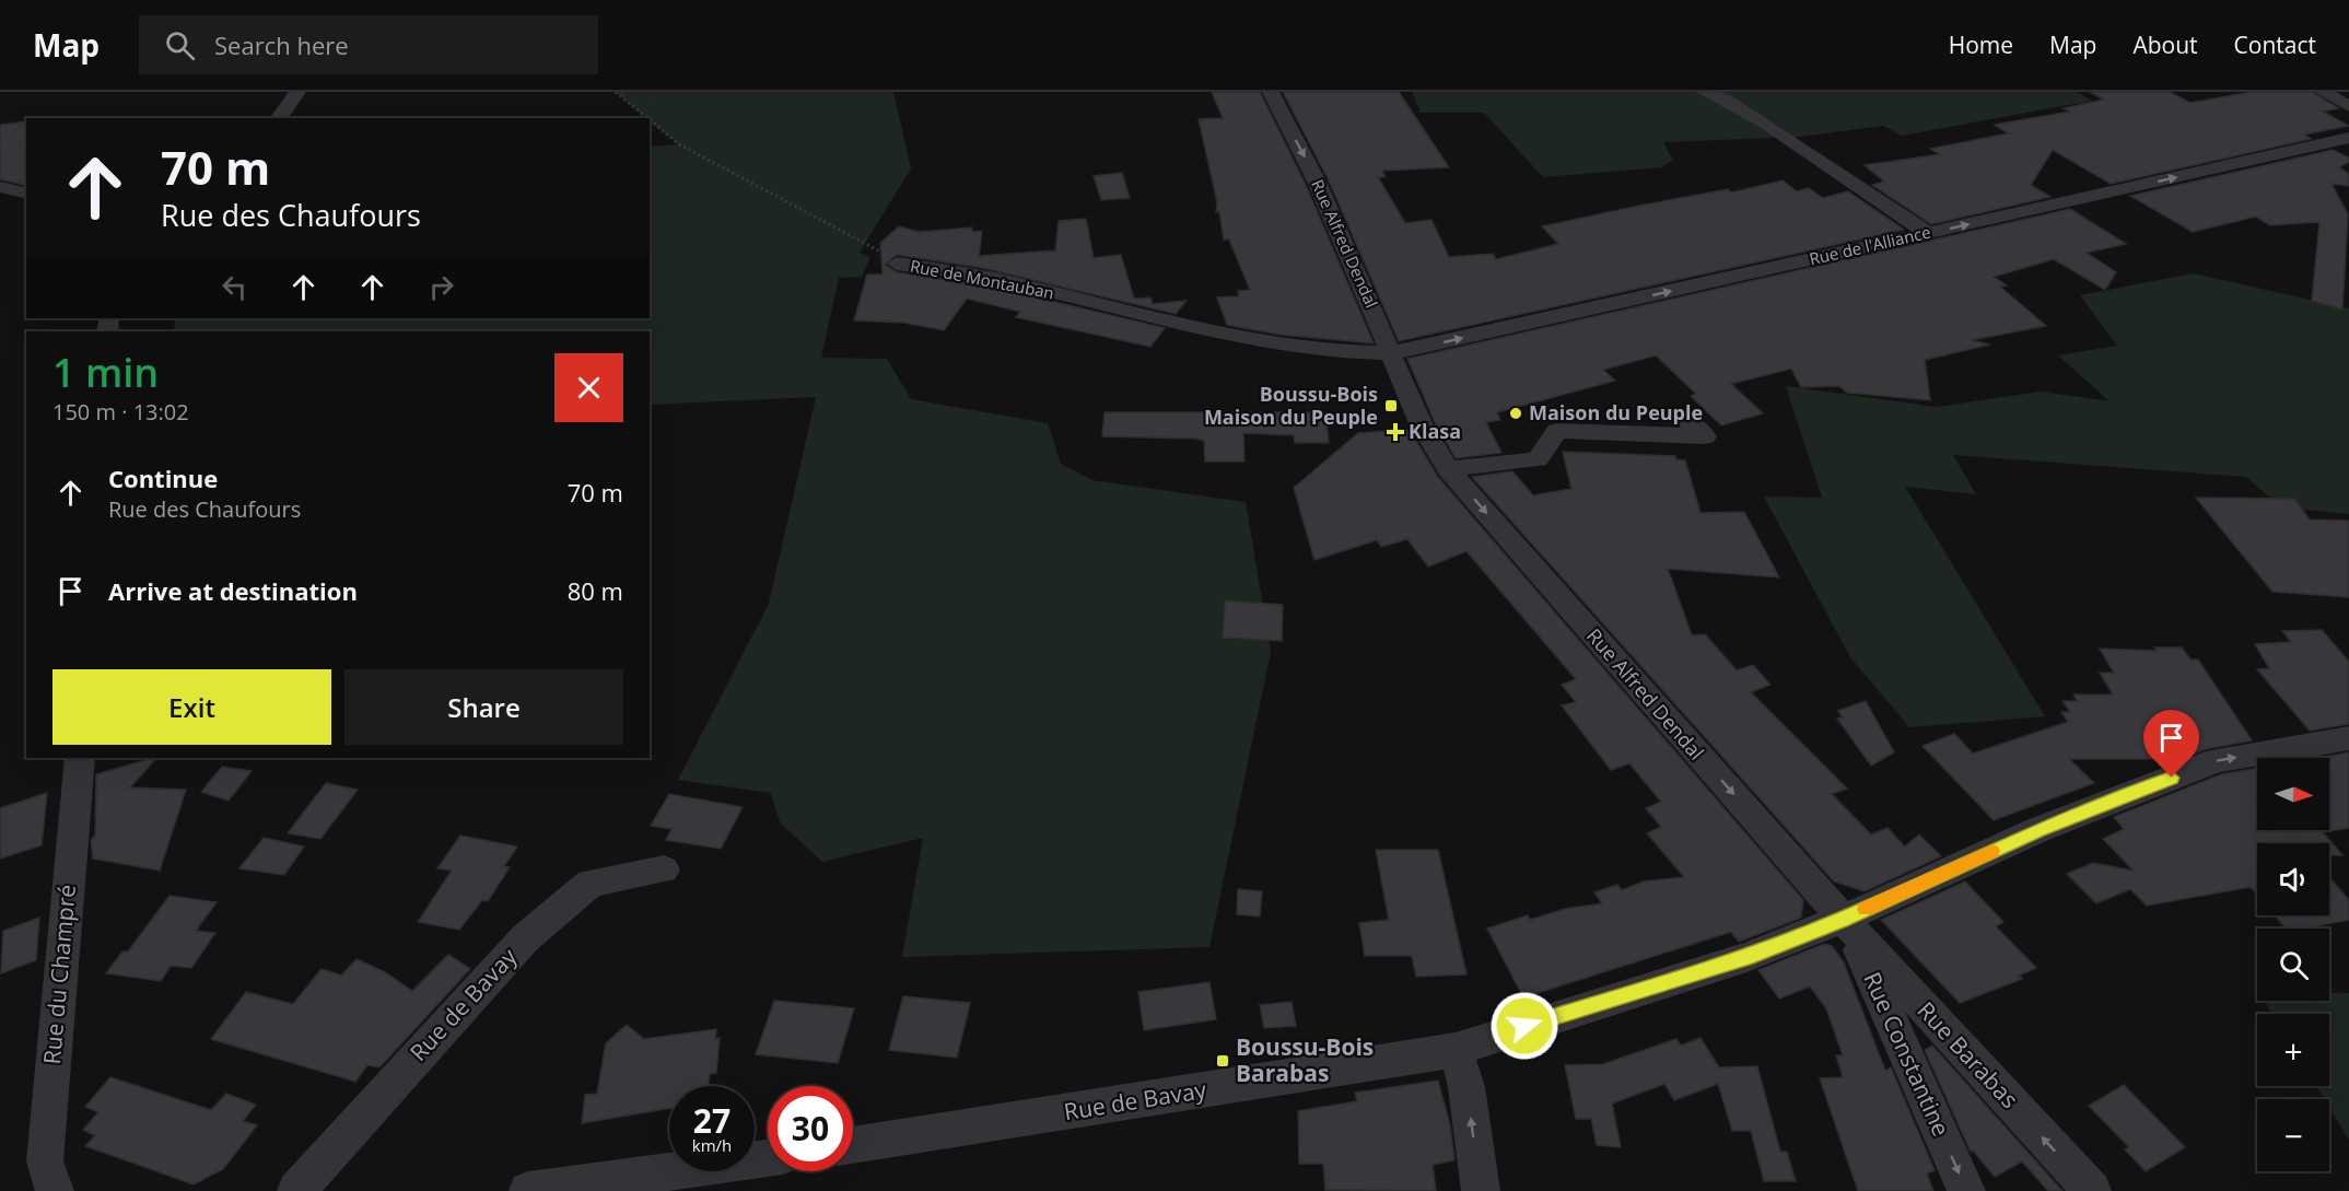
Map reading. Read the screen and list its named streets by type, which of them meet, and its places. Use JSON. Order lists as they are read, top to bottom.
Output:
{
  "streets": {
    "street": [
      "Rue Alfred Dendal",
      "Rue de l'Alliance",
      "Rue de Montauban",
      "Rue du Champré",
      "Rue de Bavay",
      "Rue Constantine",
      "Rue Barabas"
    ]
  },
  "crossings": [
    ["Rue Alfred Dendal", "Rue de l'Alliance"],
    ["Rue Alfred Dendal", "Rue de Montauban"],
    ["Rue Alfred Dendal", "Rue de Bavay"],
    ["Rue Alfred Dendal", "Rue Constantine"],
    ["Rue Alfred Dendal", "Rue Barabas"],
    ["Rue de l'Alliance", "Rue de Montauban"],
    ["Rue de Bavay", "Rue Constantine"],
    ["Rue de Bavay", "Rue Barabas"],
    ["Rue Constantine", "Rue Barabas"]
  ],
  "one_way": [
    "Rue Alfred Dendal",
    "Rue de l'Alliance",
    "Rue Constantine",
    "Rue Barabas"
  ],
  "places": {
    "transit": ["Boussu-Bois Maison du Peuple", "Boussu-Bois Barabas"],
    "other": ["Maison du Peuple"],
    "health": ["Klasa"]
  },
  "north": "right",
  "page": {
    "header": "Map",
    "search": "Search here",
    "nav": [
      "Home",
      "Map",
      "About",
      "Contact"
    ],
    "turn": ["70 m", "Rue des Chaufours"],
    "heading": ["1 min", "150 m · 13:02"],
    "list": [
      {
        "name": "Continue",
        "note": "Rue des Chaufours",
        "value": "70 m"
      },
      {
        "name": "Arrive at destination",
        "value": "80 m"
      }
    ],
    "buttons": ["Exit", "Share"],
    "map_buttons": ["+", "−"],
    "speed": "27 km/h",
    "limit": "30"
  }
}
